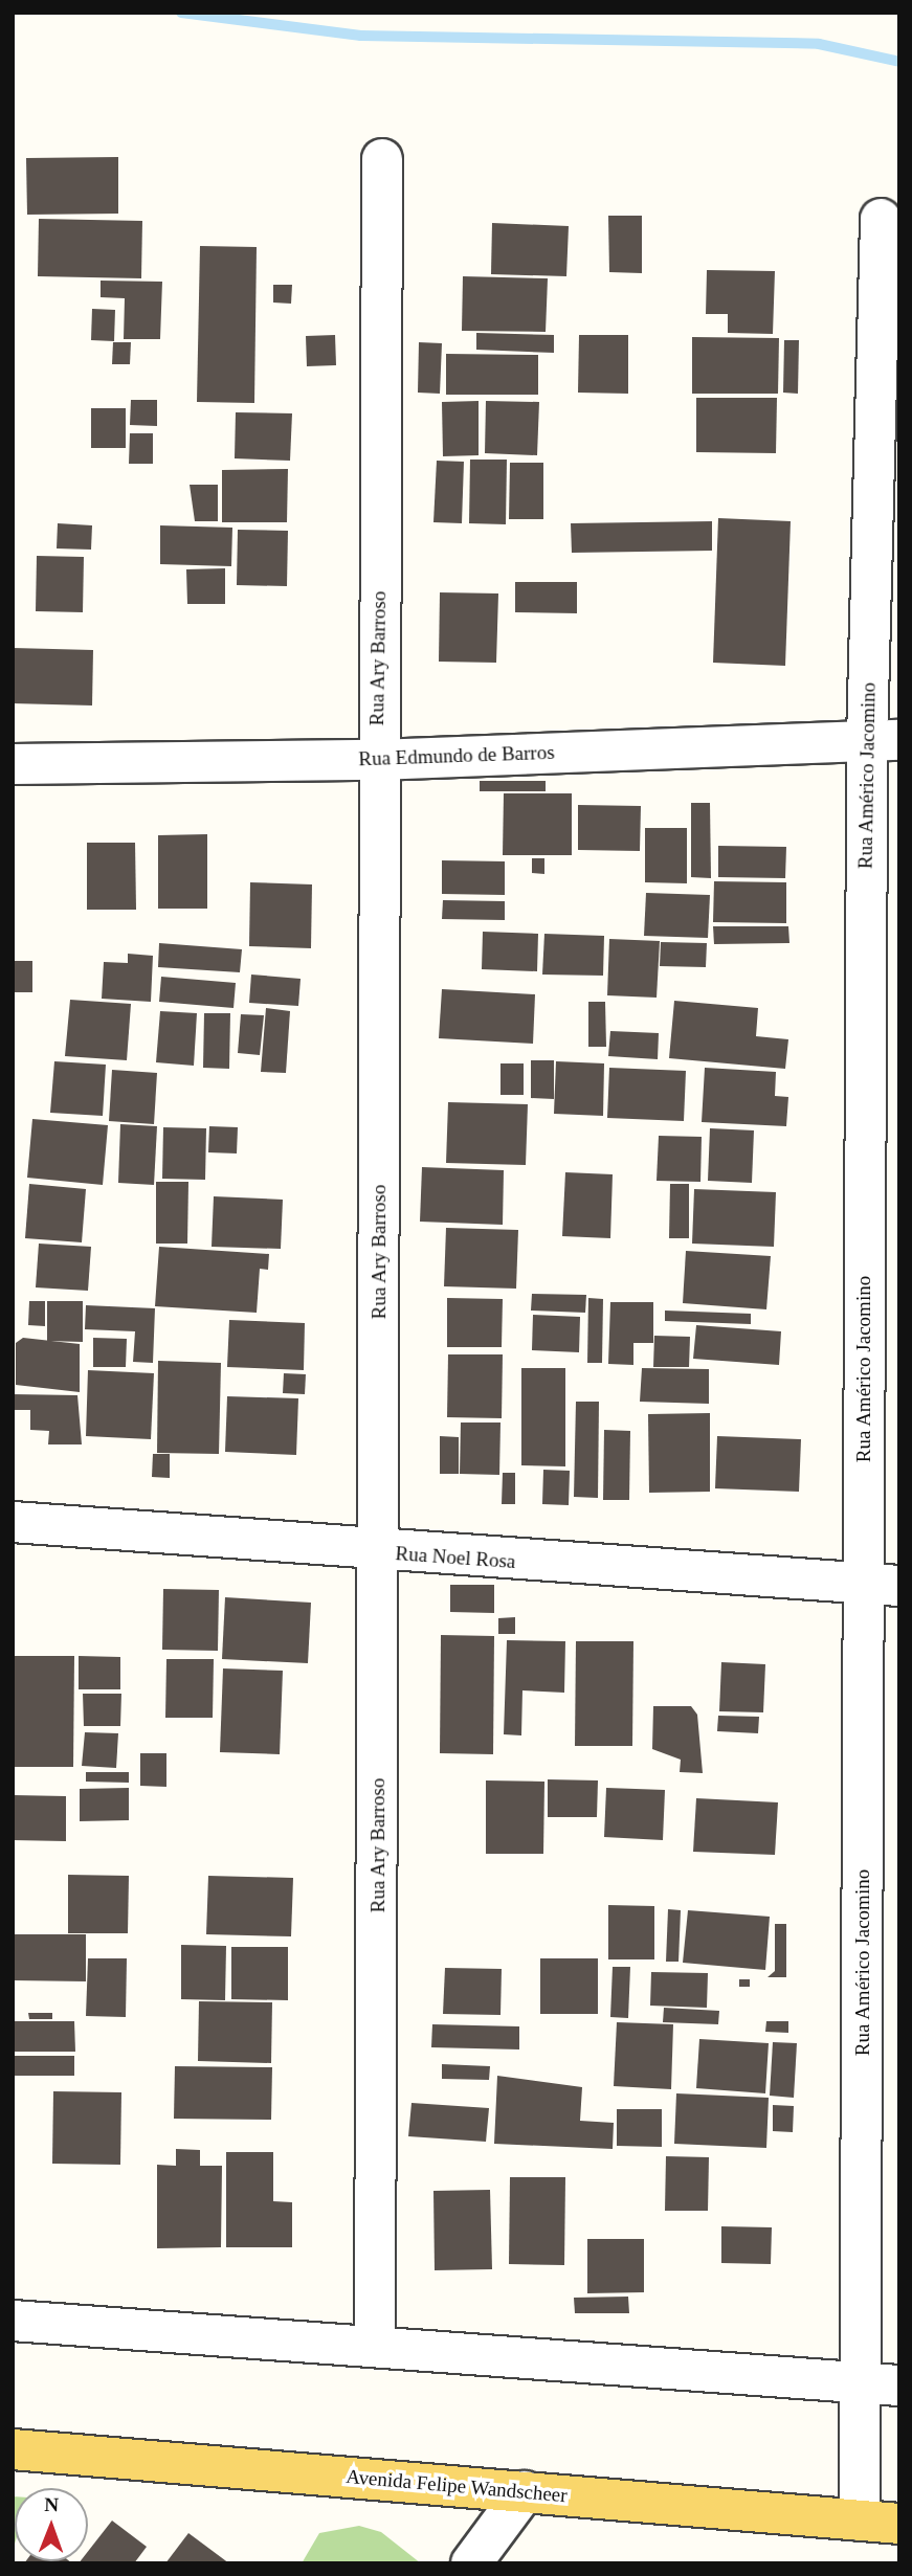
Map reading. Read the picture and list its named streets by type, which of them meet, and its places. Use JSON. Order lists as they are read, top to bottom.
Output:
{
  "streets": {
    "main road": ["Avenida Felipe Wandscheer"],
    "street": [
      "Rua Ary Barroso",
      "Rua Edmundo de Barros",
      "Rua Américo Jacomino",
      "Rua Noel Rosa"
    ]
  },
  "crossings": [
    ["Rua Ary Barroso", "Rua Edmundo de Barros"],
    ["Rua Ary Barroso", "Rua Noel Rosa"],
    ["Rua Edmundo de Barros", "Rua Américo Jacomino"],
    ["Rua Américo Jacomino", "Rua Noel Rosa"],
    ["Rua Américo Jacomino", "Avenida Felipe Wandscheer"]
  ],
  "north": "top"
}
